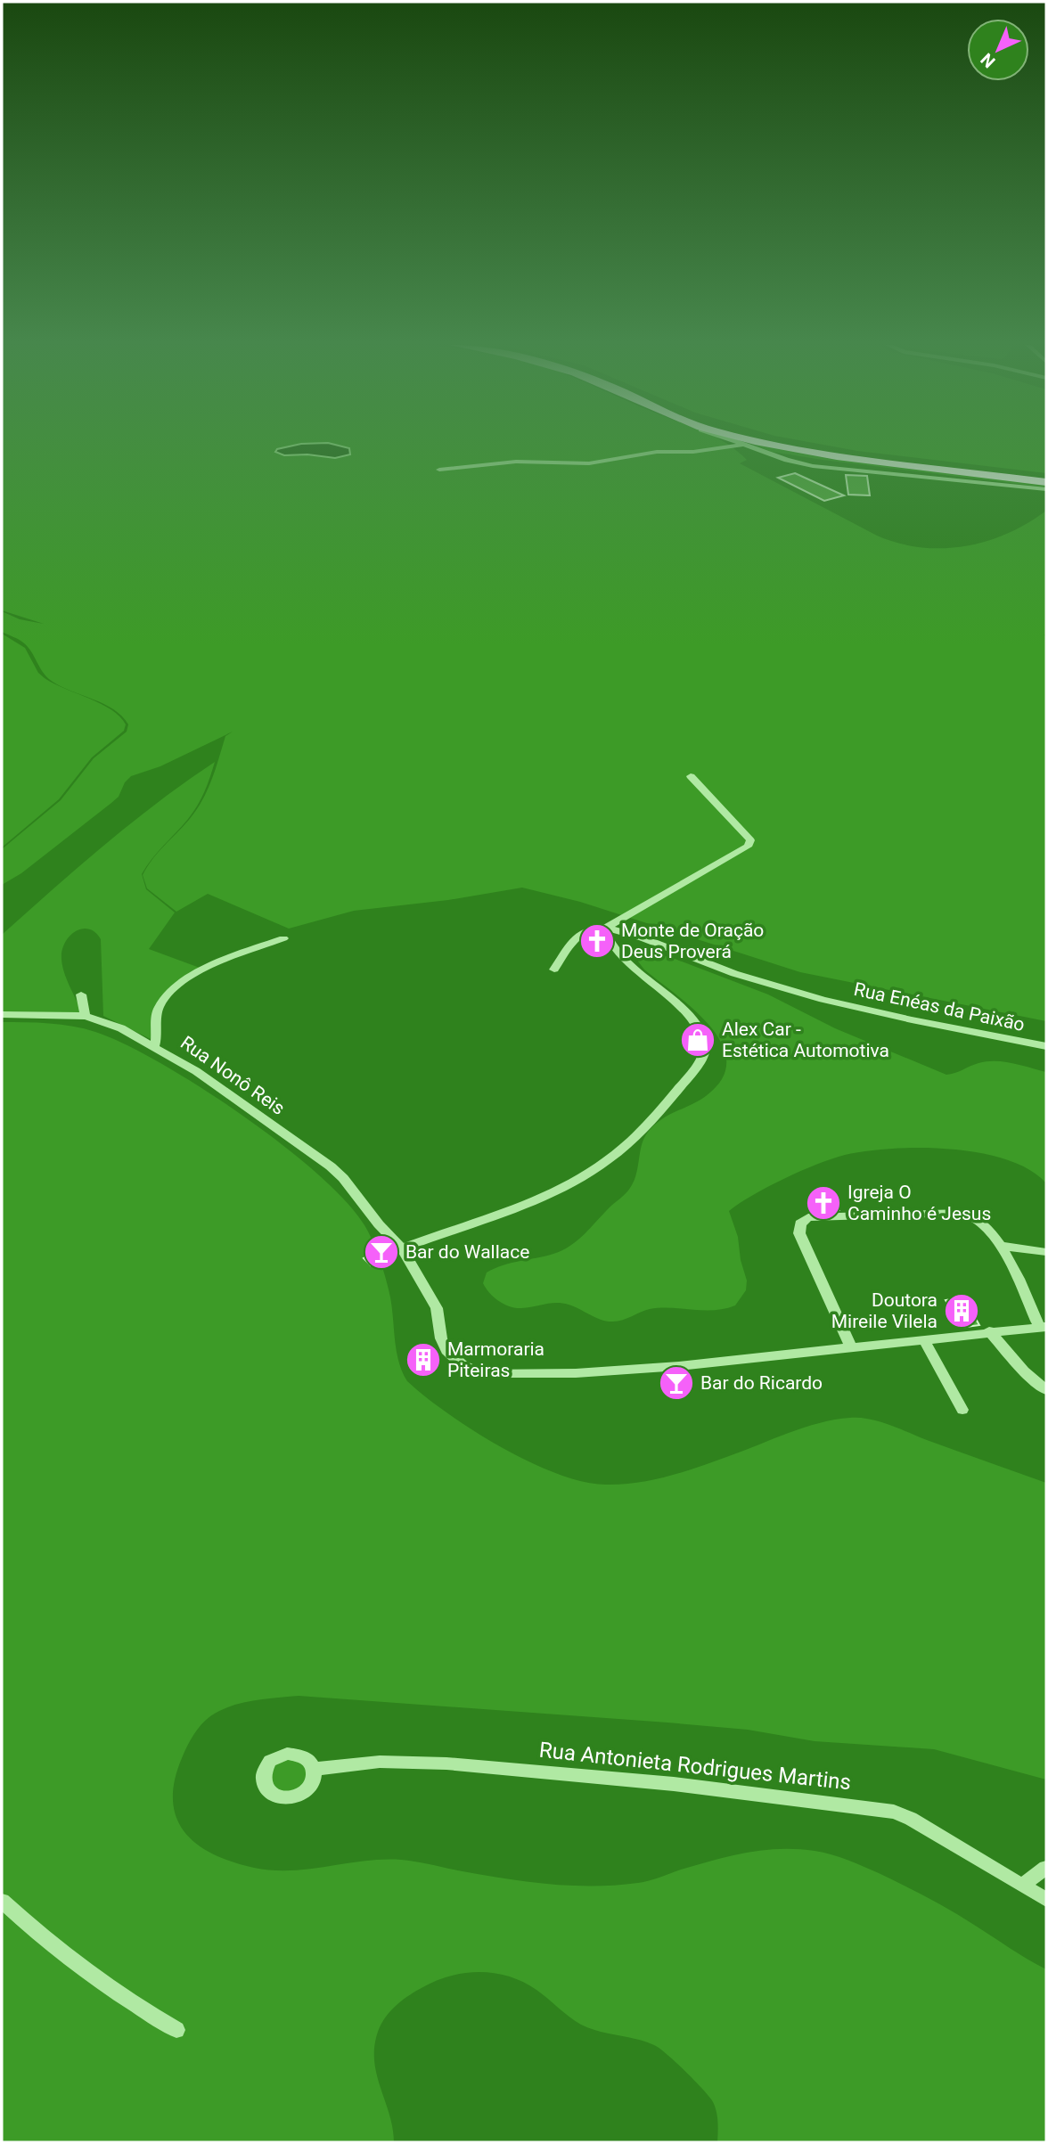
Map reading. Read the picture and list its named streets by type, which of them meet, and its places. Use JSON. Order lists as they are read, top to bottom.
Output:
{
  "streets": {
    "street": ["Rua Enéas da Paixão", "Rua Nonô Reis", "Rua Antonieta Rodrigues Martins"]
  },
  "places": {
    "church": ["Monte de Oração Deus Proverá", "Igreja O Caminho é Jesus"],
    "shop": ["Alex Car - Estética Automotiva"],
    "bar": ["Bar do Wallace", "Bar do Ricardo"],
    "building": ["Doutora Mireile Vilela", "Marmoraria Piteiras"]
  },
  "north": "bottom left"
}
